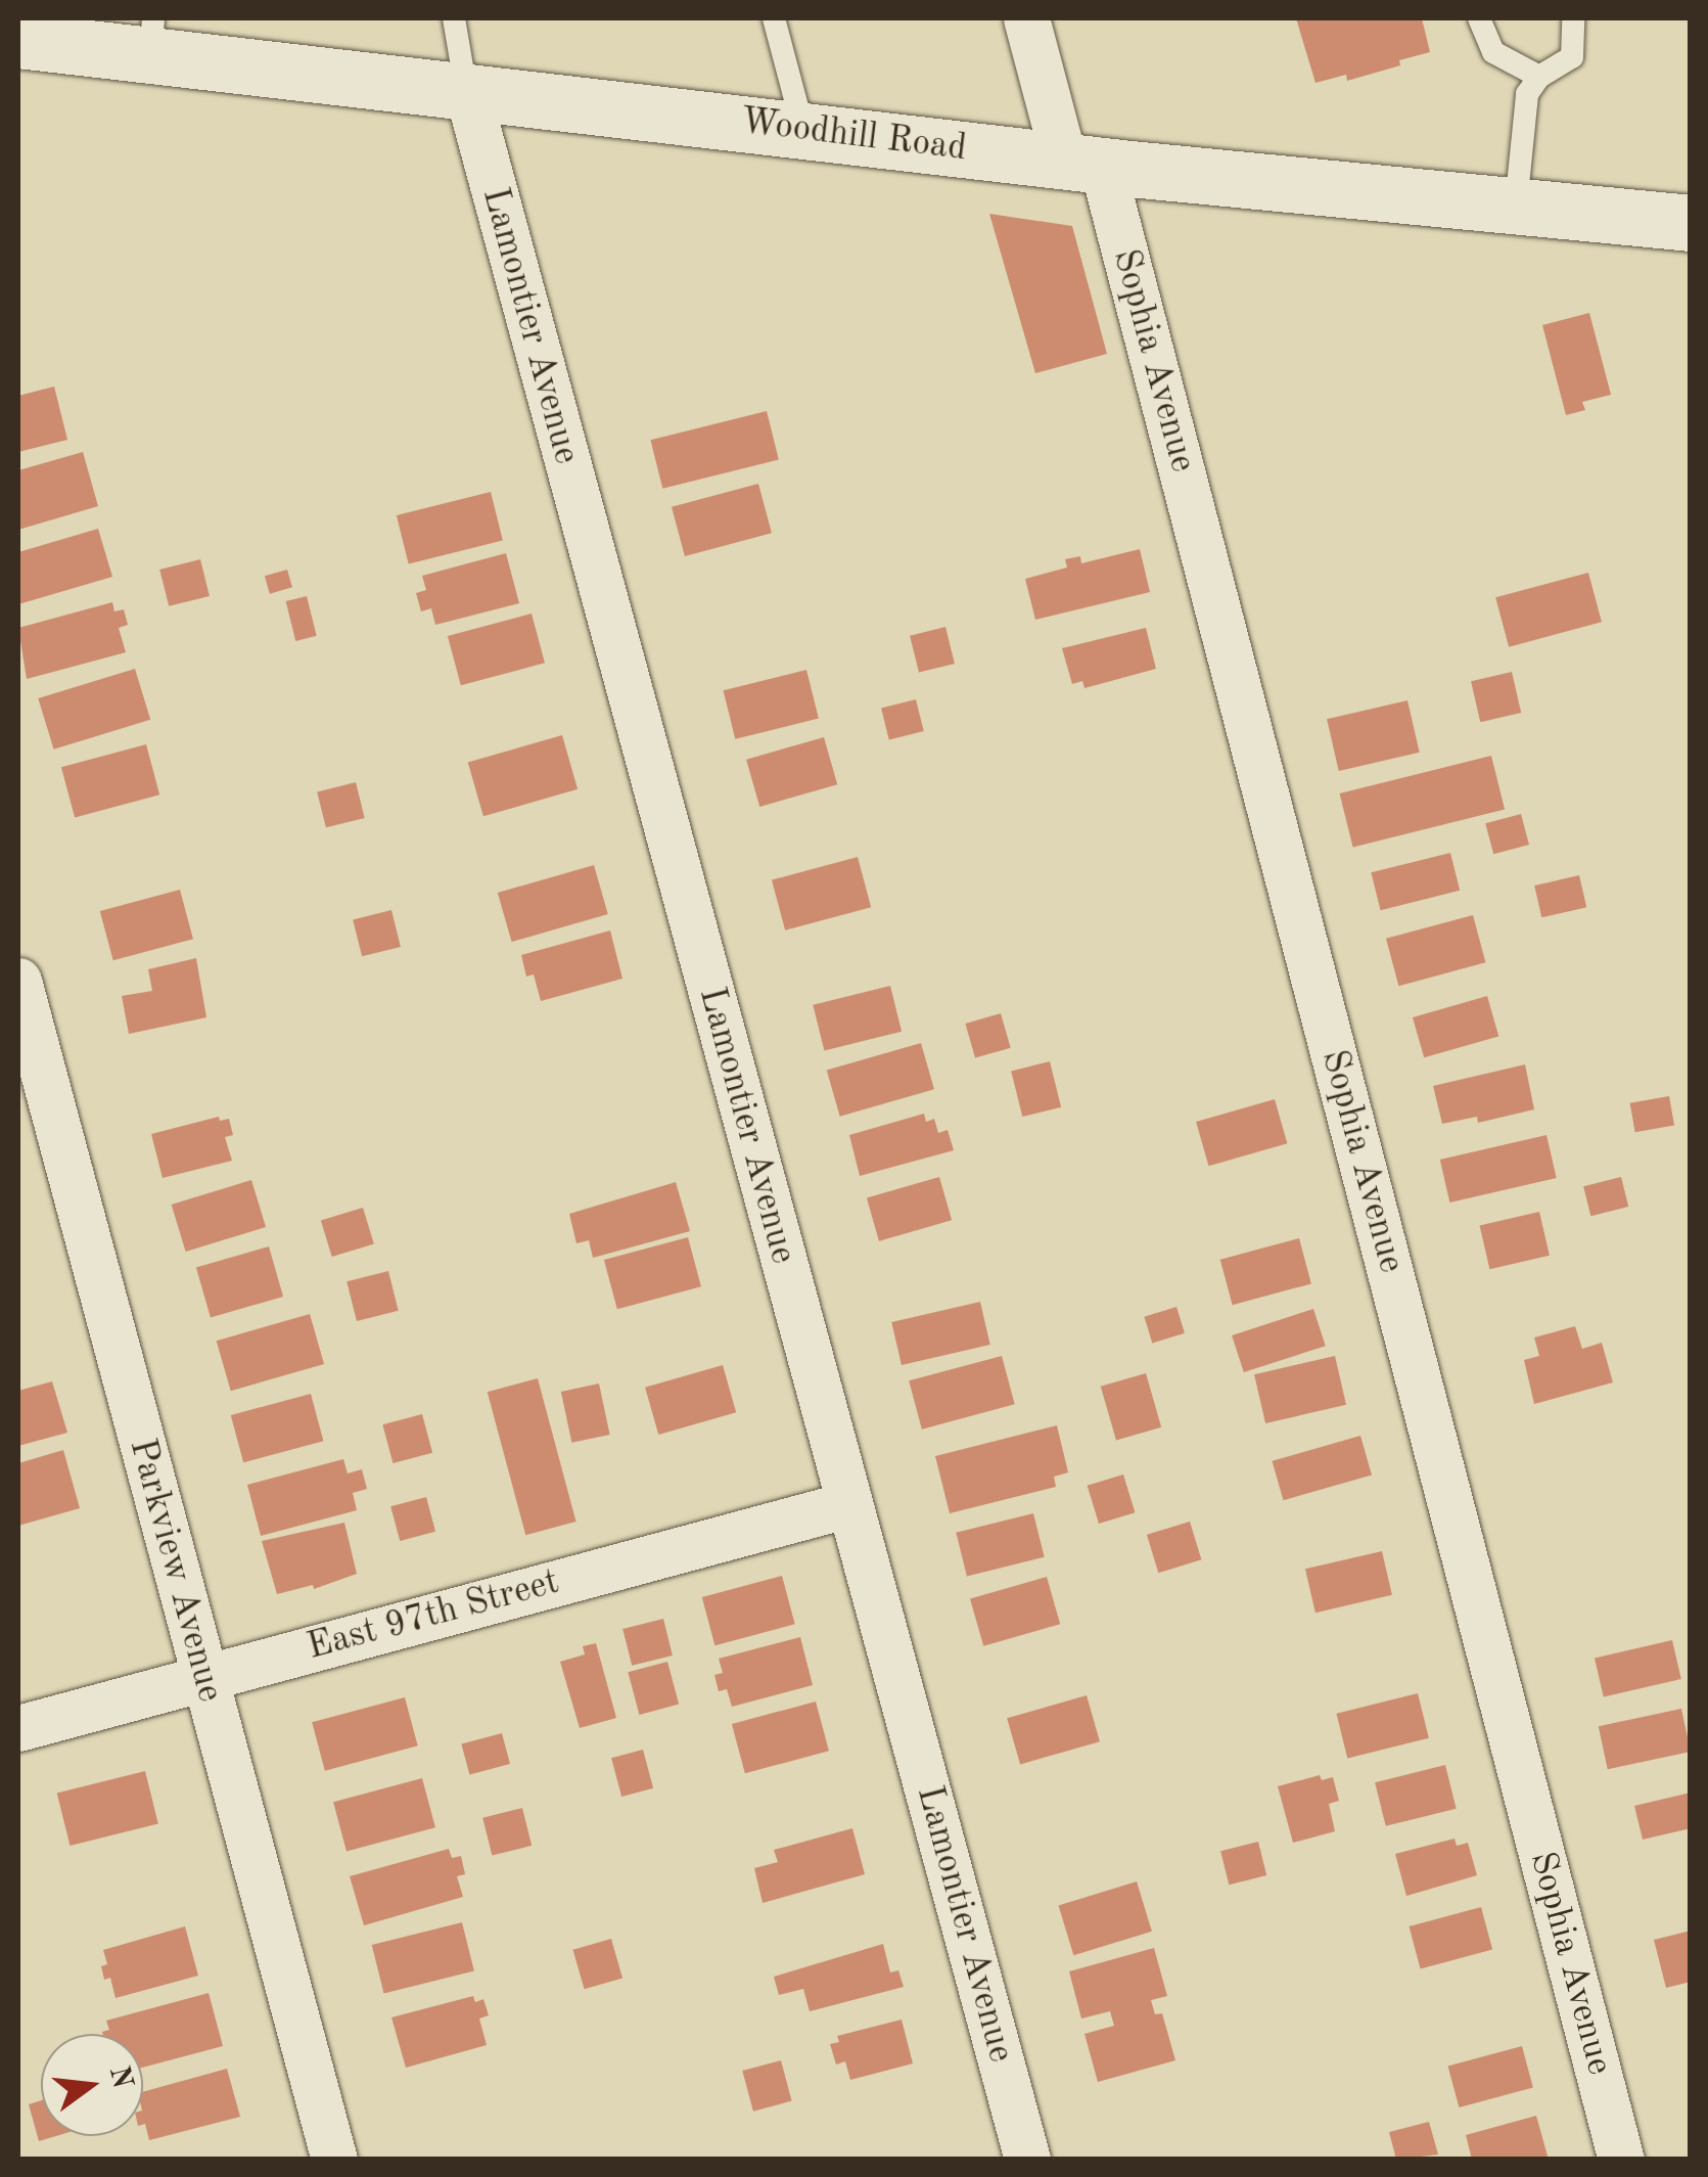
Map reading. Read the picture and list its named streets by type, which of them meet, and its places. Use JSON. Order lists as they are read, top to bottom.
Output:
{
  "streets": {
    "main road": ["Woodhill Road"],
    "street": [
      "Lamontier Avenue",
      "Sophia Avenue",
      "Parkview Avenue",
      "East 97th Street"
    ]
  },
  "crossings": [
    ["Woodhill Road", "Lamontier Avenue"],
    ["Woodhill Road", "Sophia Avenue"],
    ["Lamontier Avenue", "East 97th Street"],
    ["Parkview Avenue", "East 97th Street"]
  ],
  "north": "right"
}
